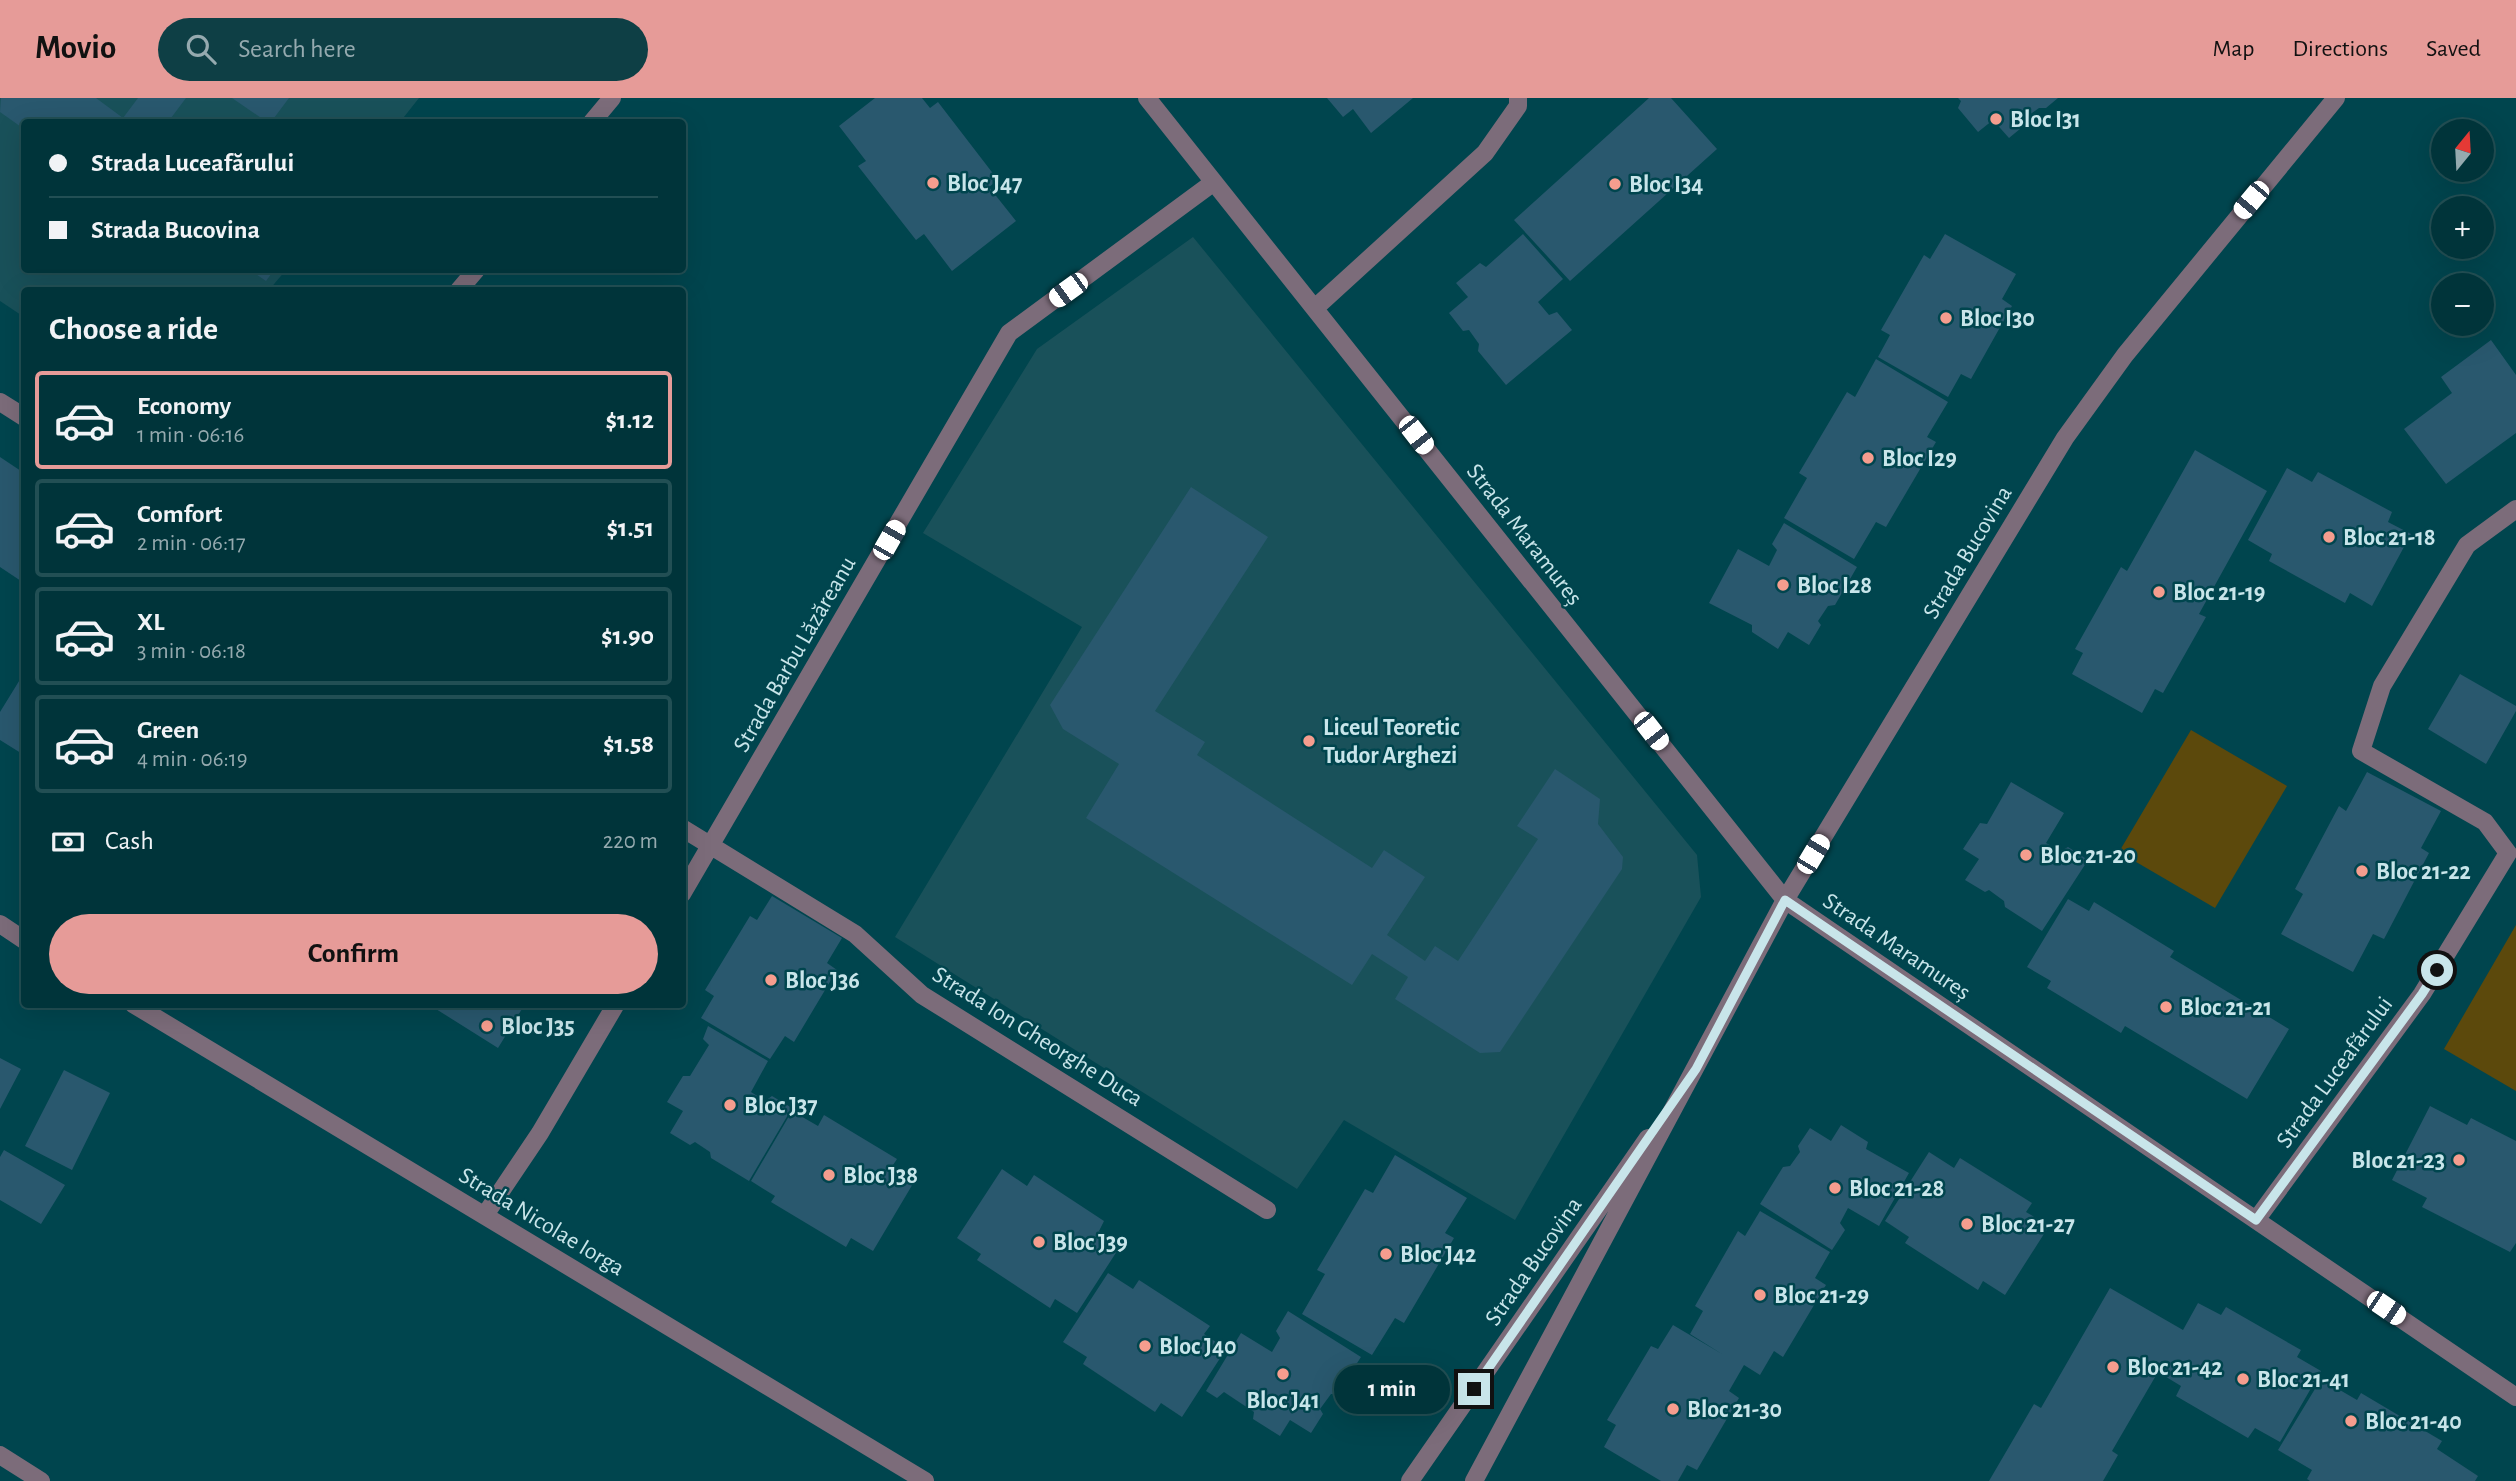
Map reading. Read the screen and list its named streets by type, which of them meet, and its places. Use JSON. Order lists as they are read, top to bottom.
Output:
{
  "streets": {
    "street": [
      "Strada Maramureș",
      "Strada Bucovina",
      "Strada Barbu Lăzăreanu",
      "Strada Ion Gheorghe Duca",
      "Strada Luceafărului",
      "Strada Nicolae Iorga"
    ]
  },
  "crossings": [
    ["Strada Maramureș", "Strada Bucovina"],
    ["Strada Maramureș", "Strada Barbu Lăzăreanu"],
    ["Strada Maramureș", "Strada Luceafărului"],
    ["Strada Barbu Lăzăreanu", "Strada Ion Gheorghe Duca"]
  ],
  "places": [
    "Bloc I31",
    "Bloc J47",
    "Bloc I34",
    "Bloc I30",
    "Bloc I29",
    "Bloc 21-18",
    "Bloc I28",
    "Bloc 21-19",
    "Liceul Teoretic Tudor Arghezi",
    "Bloc 21-20",
    "Bloc 21-22",
    "Bloc J36",
    "Bloc 21-21",
    "Bloc J35",
    "Bloc J37",
    "Bloc 21-23",
    "Bloc J38",
    "Bloc 21-28",
    "Bloc 21-27",
    "Bloc J39",
    "Bloc J42",
    "Bloc 21-29",
    "Bloc J40",
    "Bloc 21-42",
    "Bloc J41",
    "Bloc 21-41",
    "Bloc 21-30",
    "Bloc 21-40"
  ],
  "north": "top",
  "page": {
    "header": "Movio",
    "search": "Search here",
    "nav": ["Map", "Directions", "Saved"],
    "map_buttons": ["+", "−"],
    "banner": ["Strada Luceafărului", "Strada Bucovina"],
    "heading": "Choose a ride",
    "list": [
      {
        "name": "Economy",
        "note": "1 min · 06:16",
        "value": "$1.12"
      },
      {
        "name": "Comfort",
        "note": "2 min · 06:17",
        "value": "$1.51"
      },
      {
        "name": "XL",
        "note": "3 min · 06:18",
        "value": "$1.90"
      },
      {
        "name": "Green",
        "note": "4 min · 06:19",
        "value": "$1.58"
      }
    ],
    "pay": ["Cash", "220 m"],
    "buttons": "Confirm",
    "bubble": "1 min"
  }
}
